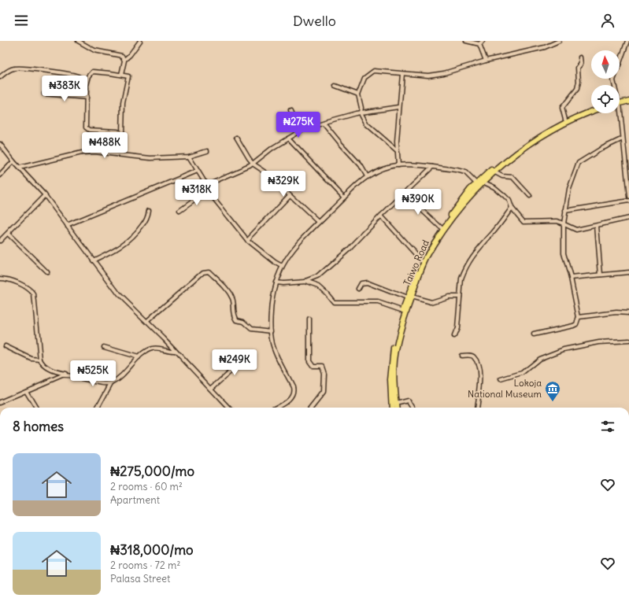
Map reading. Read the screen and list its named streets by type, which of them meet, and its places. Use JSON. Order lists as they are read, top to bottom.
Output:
{
  "streets": {
    "main road": ["Taiwo Road"]
  },
  "places": {
    "museum": ["Lokoja National Museum"]
  },
  "north": "top",
  "page": {
    "header": "Dwello",
    "price": [
      "₦383K",
      "₦275K",
      "₦488K",
      "₦329K",
      "₦318K",
      "₦390K",
      "₦249K",
      "₦525K"
    ],
    "heading": "8 homes",
    "list": [
      {
        "name": "₦275,000/mo",
        "note": "2 rooms · 60 m² · Apartment"
      },
      {
        "name": "₦318,000/mo",
        "note": "2 rooms · 72 m² · Palasa Street"
      }
    ]
  }
}
